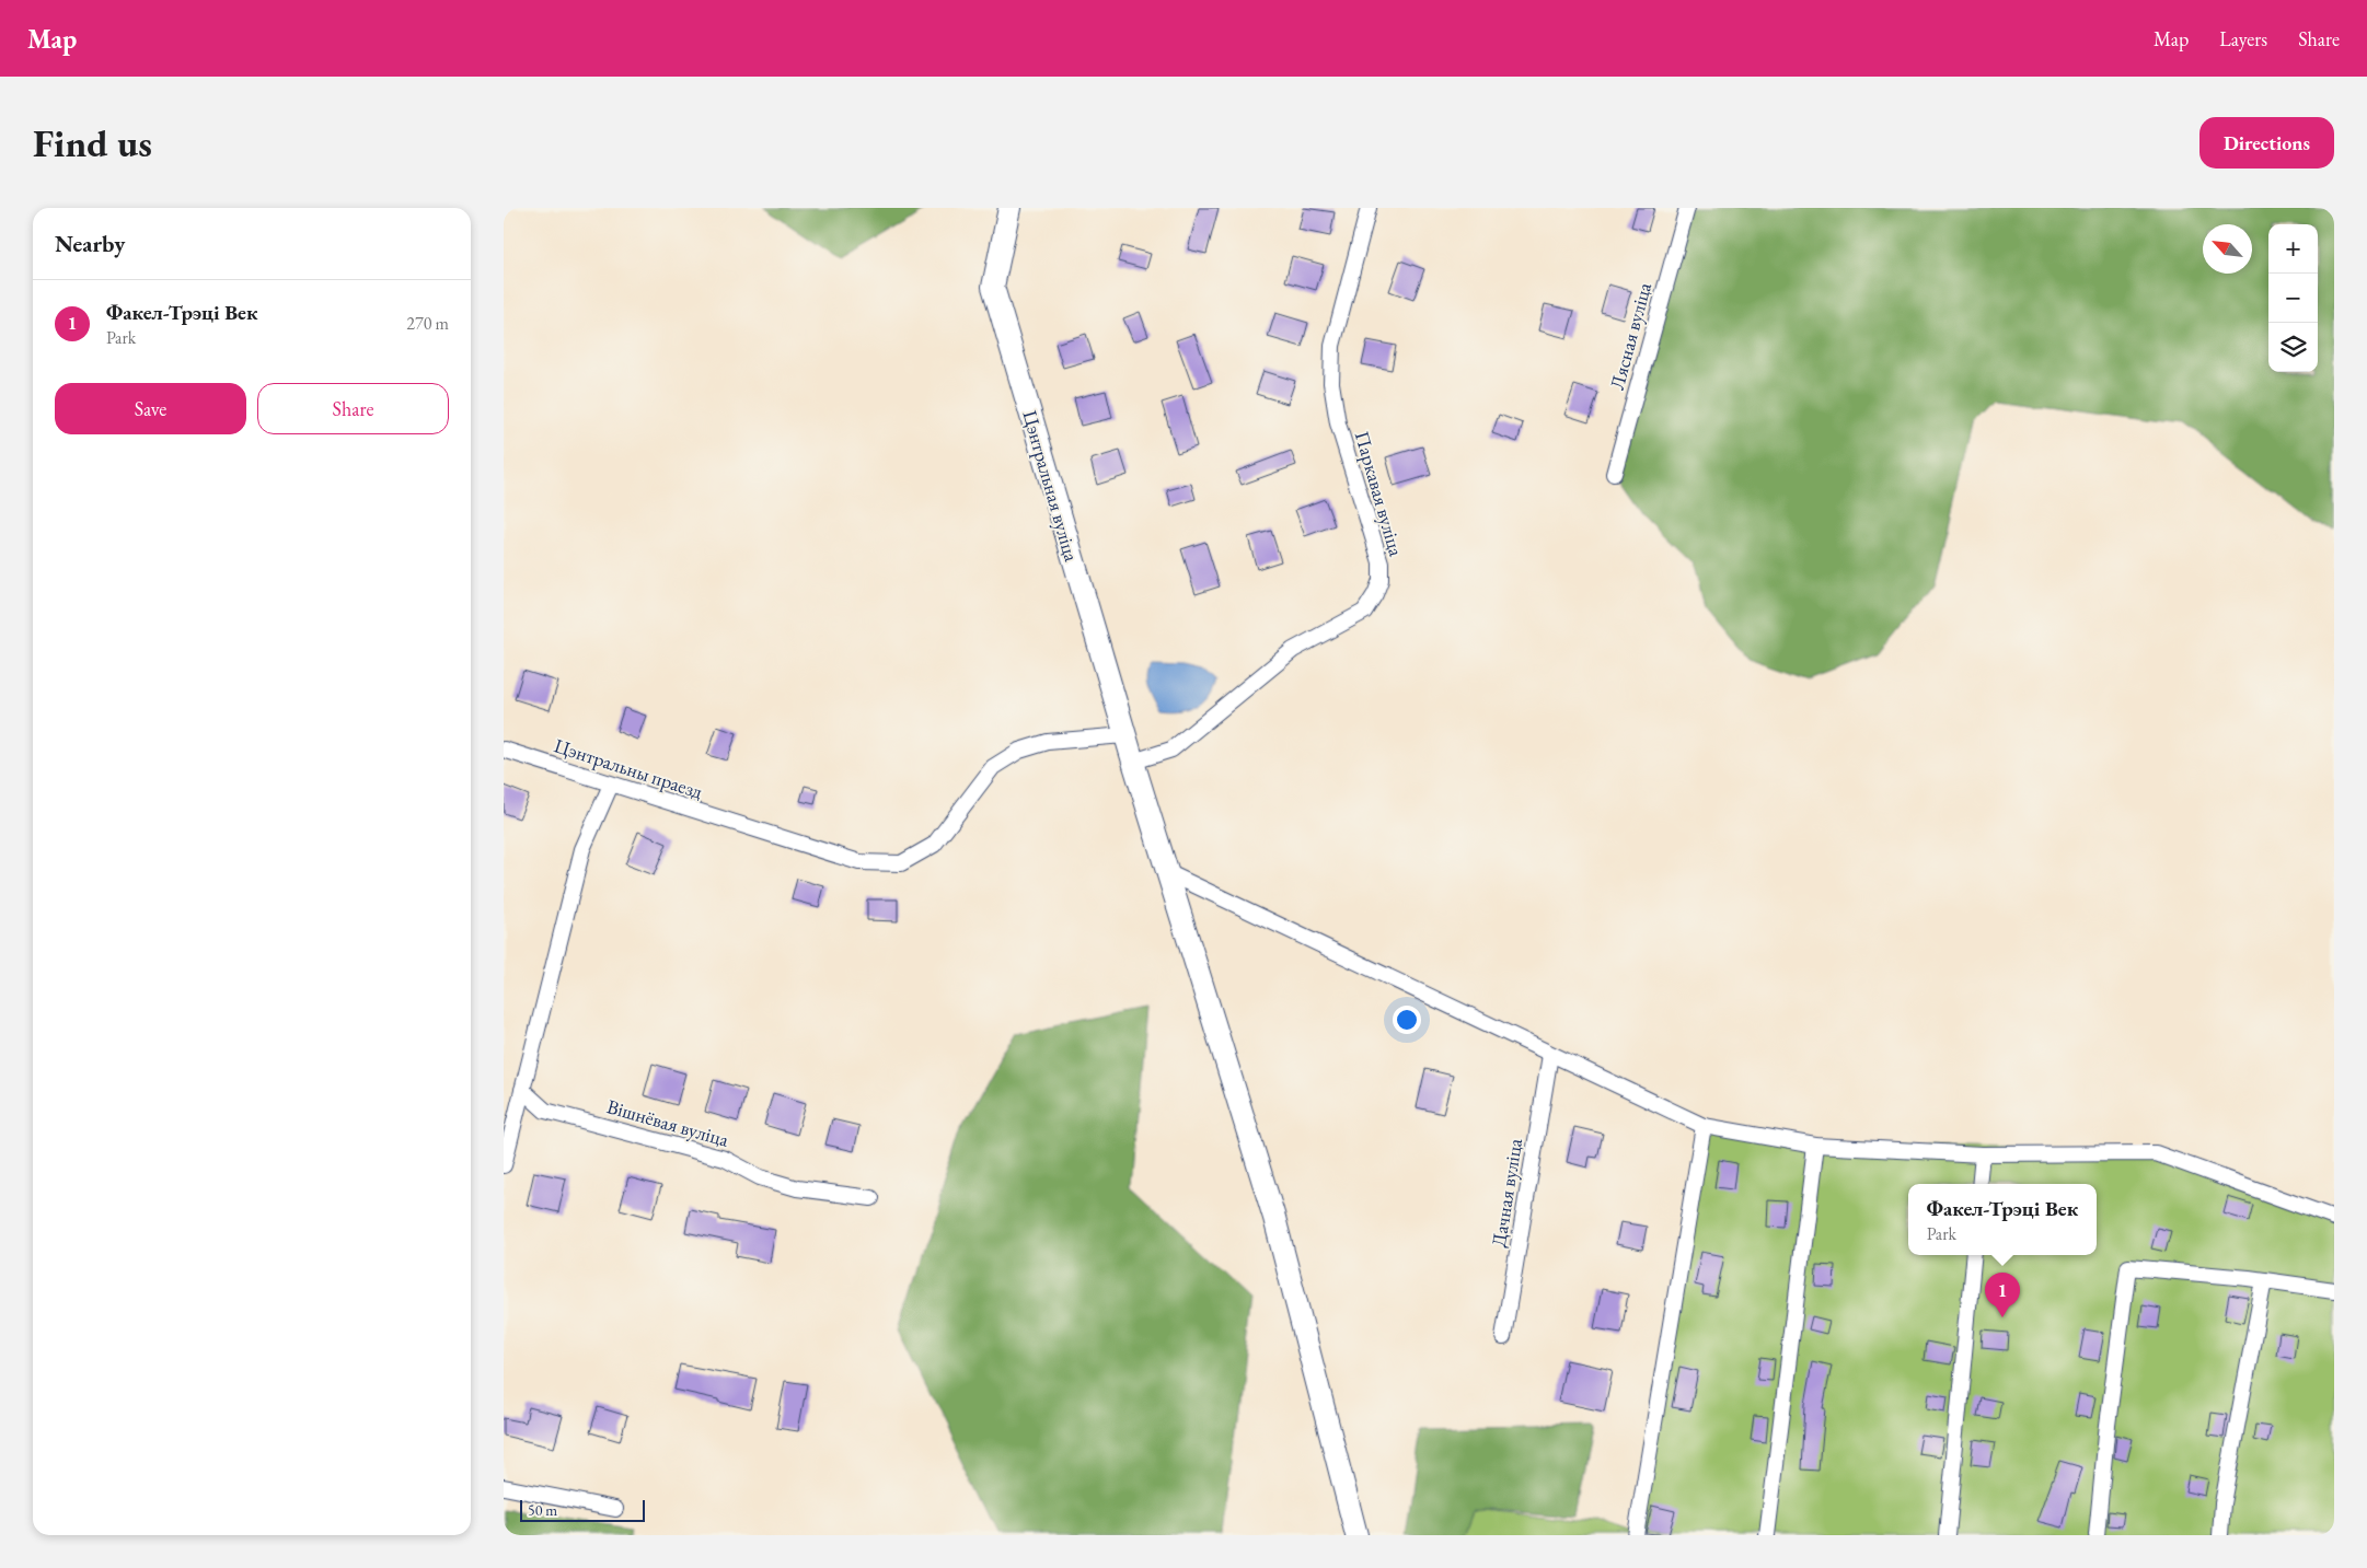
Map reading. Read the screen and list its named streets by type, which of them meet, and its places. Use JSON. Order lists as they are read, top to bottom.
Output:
{
  "streets": {
    "street": [
      "Лясная вуліца",
      "Цэнтральная вуліца",
      "Паркавая вуліца",
      "Цэнтральны праезд",
      "Вішнёвая вуліца",
      "Дачная вуліца"
    ]
  },
  "crossings": [
    ["Цэнтральная вуліца", "Паркавая вуліца"],
    ["Цэнтральная вуліца", "Цэнтральны праезд"]
  ],
  "scale_bar": "50 m",
  "north": "top left",
  "page": {
    "header": "Map",
    "nav": ["Map", "Layers", "Share"],
    "buttons": [
      "Directions",
      ["Save", "Share"]
    ],
    "title": "Find us",
    "heading": "Nearby",
    "map_buttons": ["+", "−"],
    "list": [
      {
        "mark": "1",
        "name": "Факел-Трэці Век",
        "note": "Park",
        "value": "270 m"
      }
    ],
    "popup": ["Факел-Трэці Век", "Park"],
    "pins": "1",
    "scale": "50 m"
  }
}
